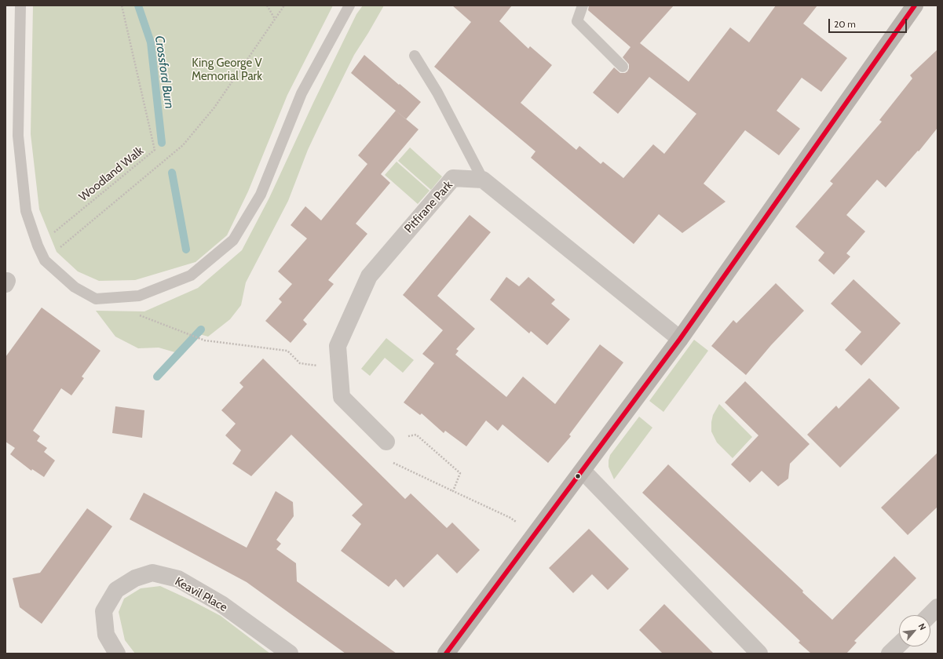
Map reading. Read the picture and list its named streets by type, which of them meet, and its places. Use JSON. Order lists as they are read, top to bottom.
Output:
{
  "streets": {
    "street": ["Pitfirane Park", "Keavil Place"],
    "path": ["Woodland Walk"]
  },
  "water": ["Crossford Burn"],
  "parks": ["King George V Memorial Park"],
  "scale_bar": "20 m",
  "north": "top right"
}
